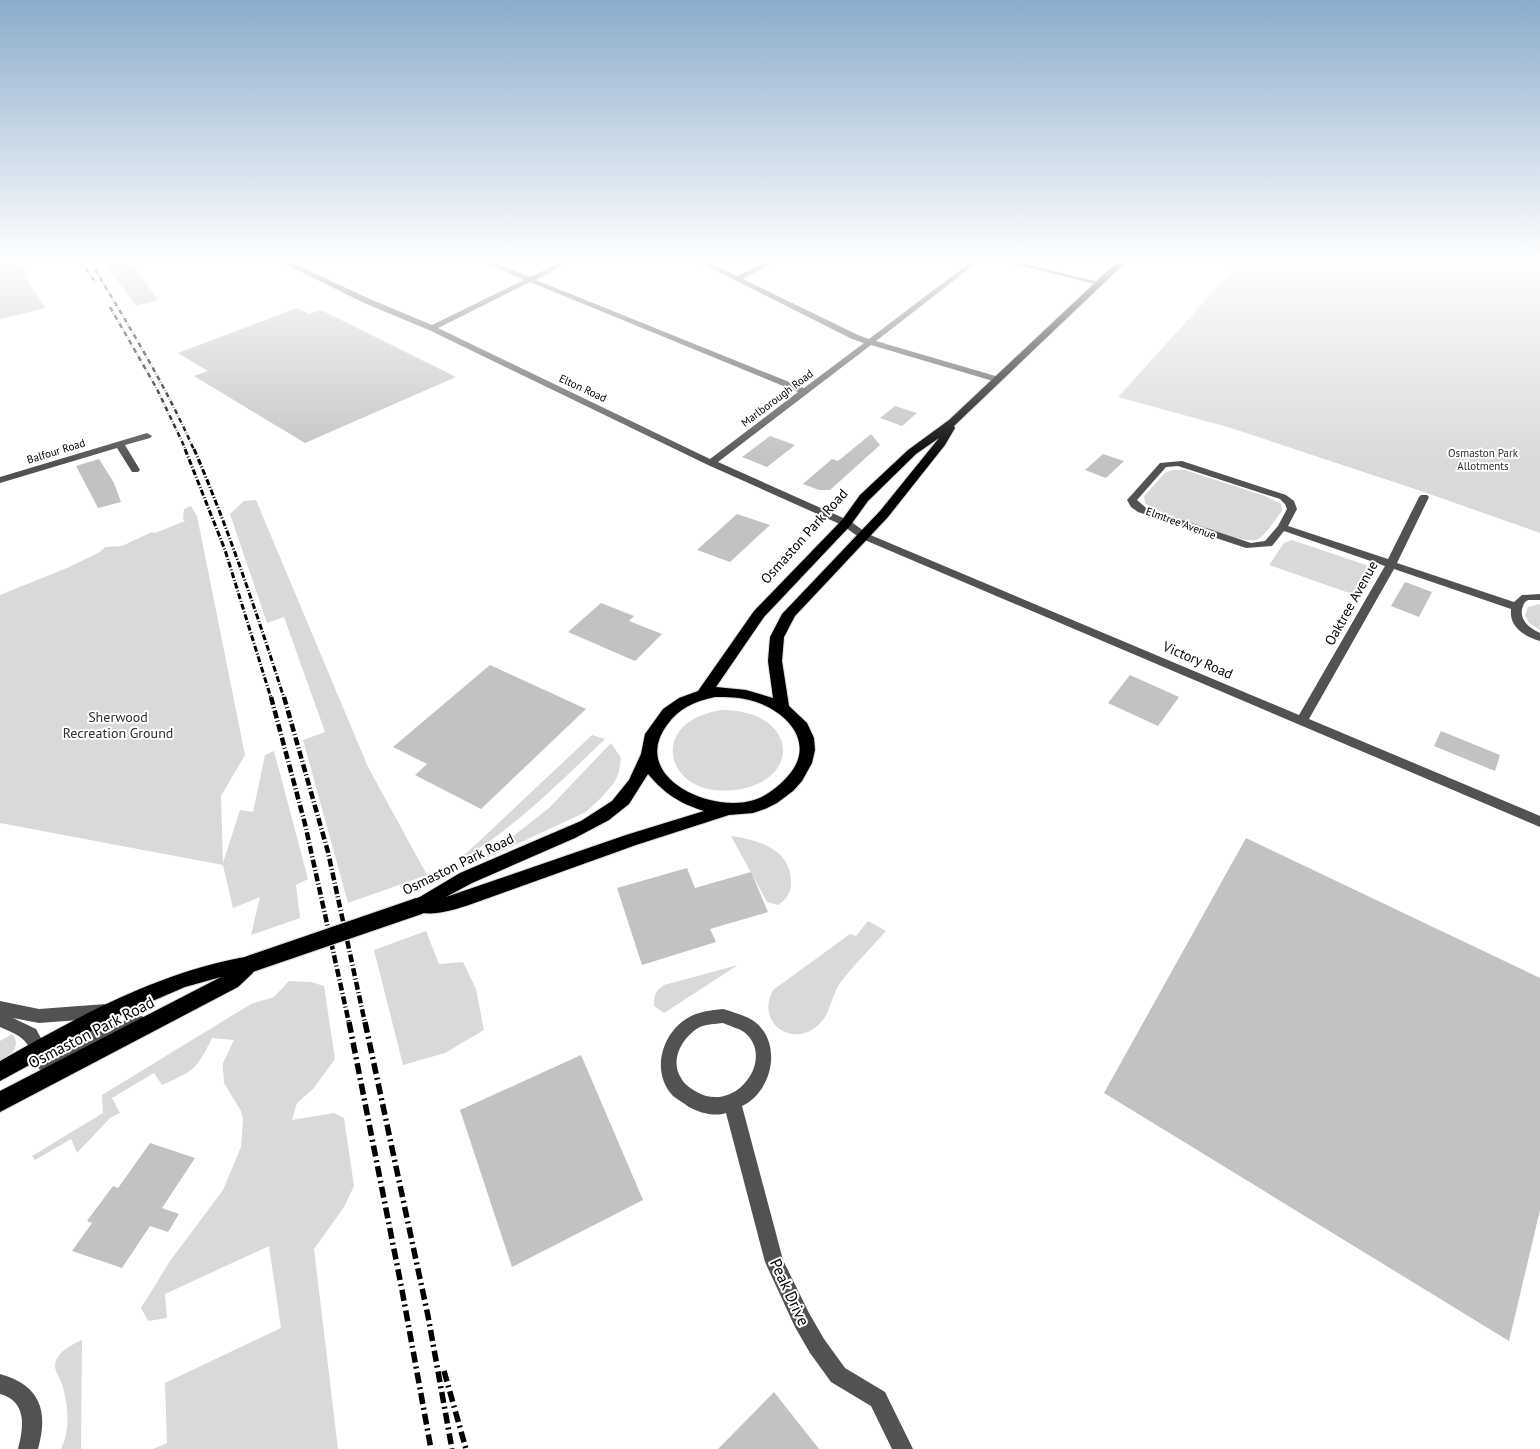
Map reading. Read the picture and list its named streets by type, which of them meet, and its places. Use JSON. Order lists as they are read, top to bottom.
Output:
{
  "streets": {
    "highway": ["Osmaston Park Road"],
    "street": [
      "Elton Road",
      "Marlborough Road",
      "Balfour Road",
      "Elmtree Avenue",
      "Oaktree Avenue",
      "Victory Road",
      "Peak Drive"
    ]
  },
  "crossings": [
    ["Elton Road", "Marlborough Road"],
    ["Elton Road", "Osmaston Park Road"],
    ["Elton Road", "Victory Road"],
    ["Osmaston Park Road", "Victory Road"],
    ["Oaktree Avenue", "Victory Road"]
  ],
  "parks": ["Osmaston Park Allotments", "Sherwood Recreation Ground"]
}
